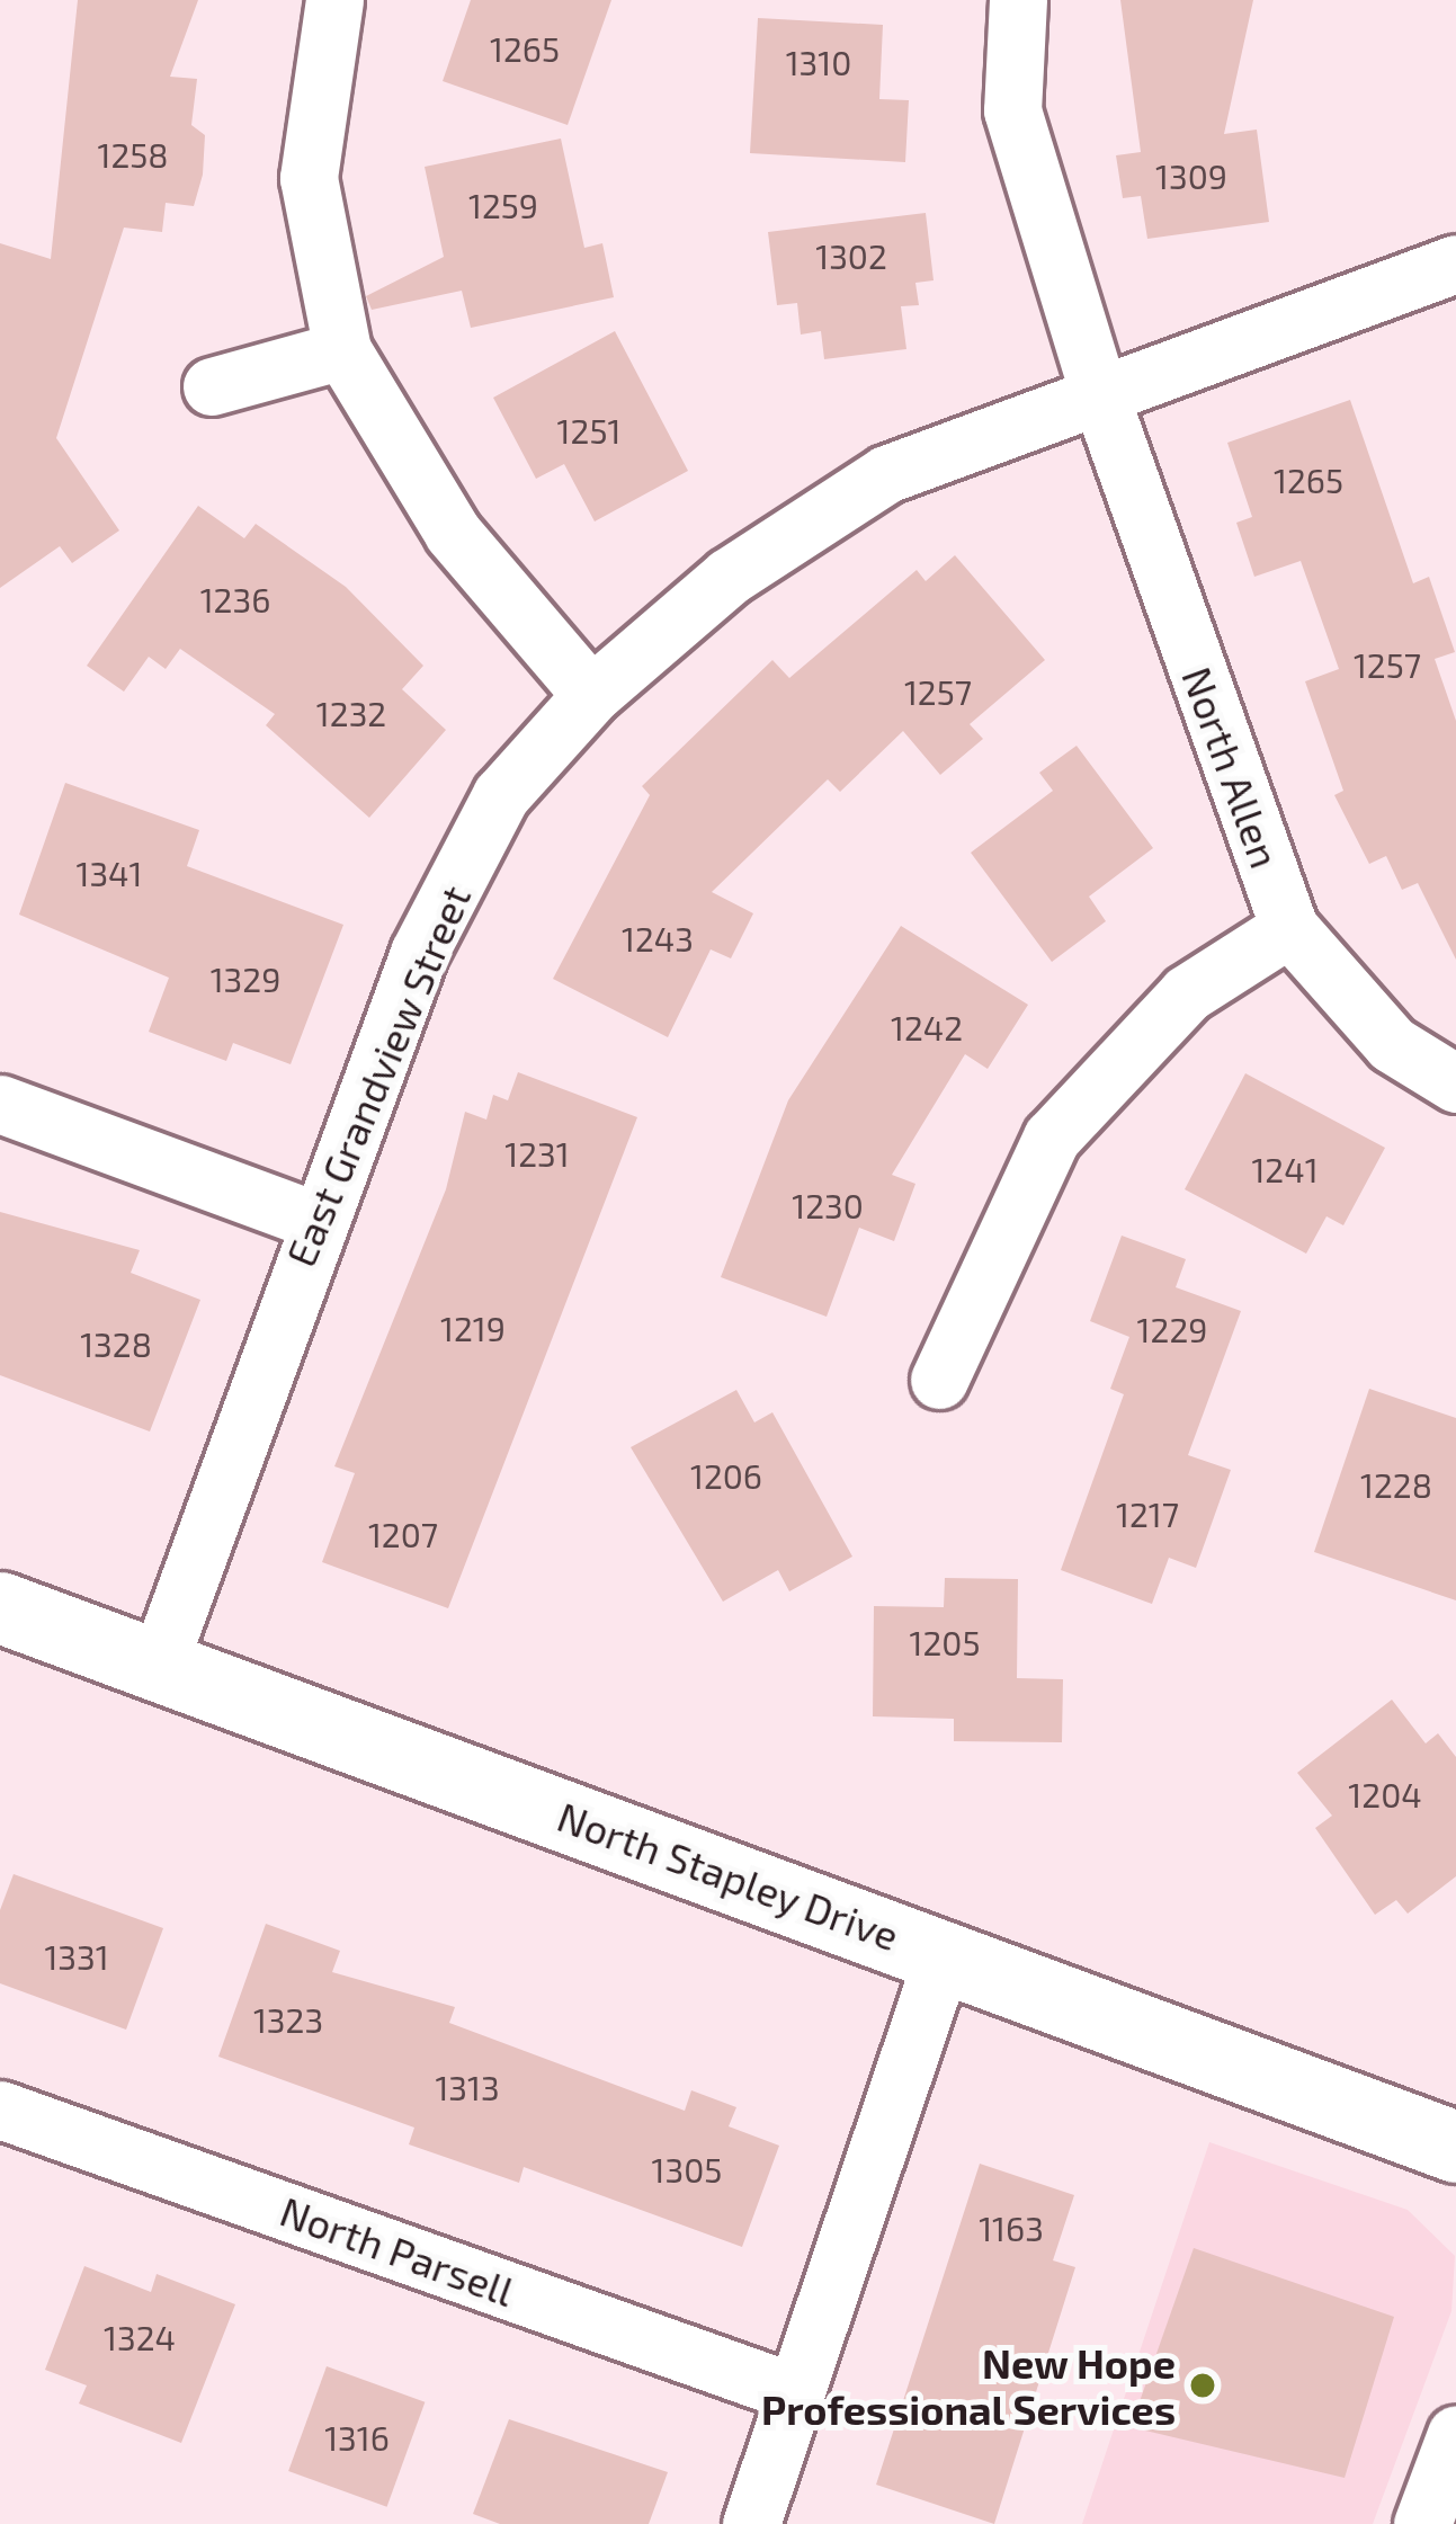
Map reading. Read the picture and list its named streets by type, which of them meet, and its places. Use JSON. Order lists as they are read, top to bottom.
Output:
{
  "streets": {
    "main road": ["North Stapley Drive"],
    "street": ["North Allen", "East Grandview Street", "North Parsell"]
  },
  "crossings": [
    ["North Allen", "East Grandview Street"],
    ["East Grandview Street", "North Stapley Drive"]
  ],
  "places": ["New Hope Professional Services"],
  "house_numbers": [
    "1265",
    "1310",
    "1258",
    "1309",
    "1259",
    "1302",
    "1251",
    "1265",
    "1236",
    "1257",
    "1257",
    "1232",
    "1341",
    "1243",
    "1329",
    "1242",
    "1231",
    "1241",
    "1230",
    "1219",
    "1229",
    "1328",
    "1206",
    "1228",
    "1217",
    "1207",
    "1205",
    "1204",
    "1331",
    "1323",
    "1313",
    "1305",
    "1163",
    "1324",
    "1316"
  ]
}
